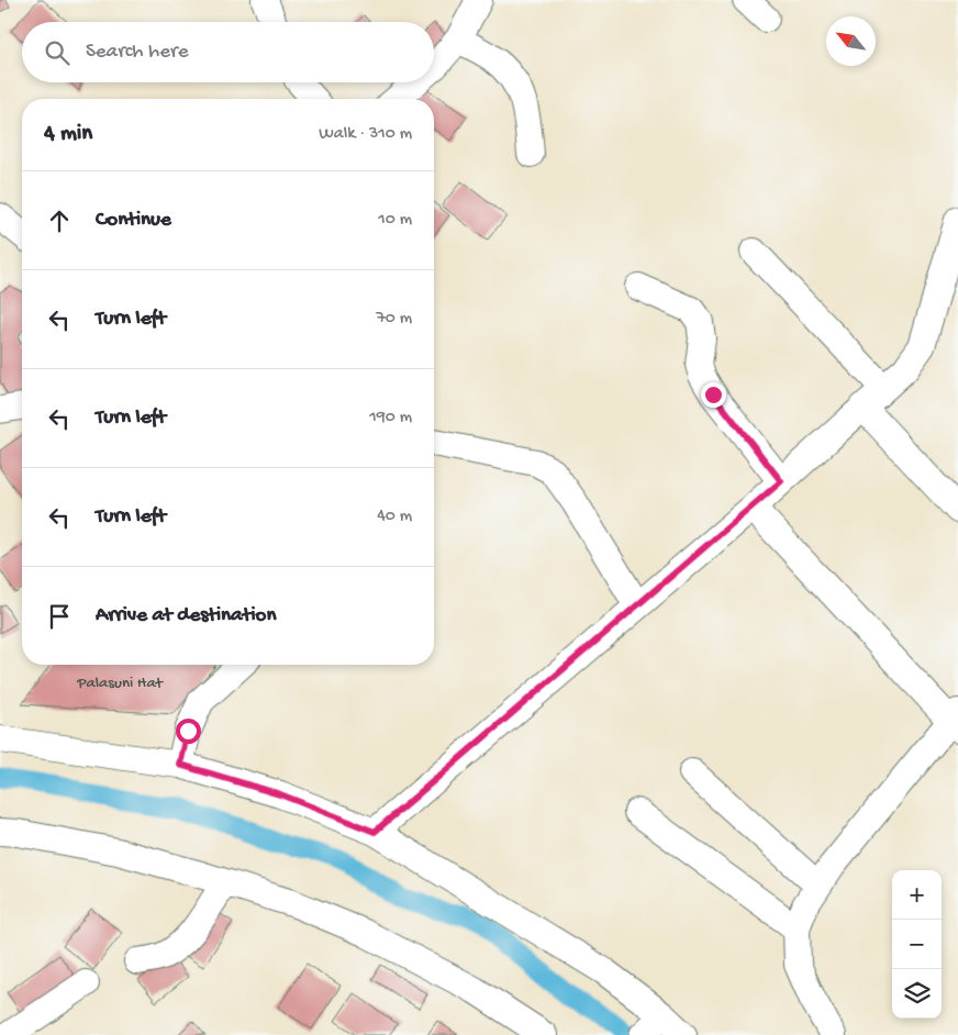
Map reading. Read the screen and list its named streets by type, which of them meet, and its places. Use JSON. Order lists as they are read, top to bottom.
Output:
{
  "house_numbers": ["Palasuni Hat"],
  "north": "top left",
  "page": {
    "search": "Search here",
    "heading": ["4 min", "Walk · 310 m"],
    "list": [
      ["Continue", "10 m"],
      ["Turn left", "70 m"],
      ["Turn left", "190 m"],
      ["Turn left", "40 m"],
      "Arrive at destination"
    ],
    "map_buttons": ["+", "−"]
  }
}
